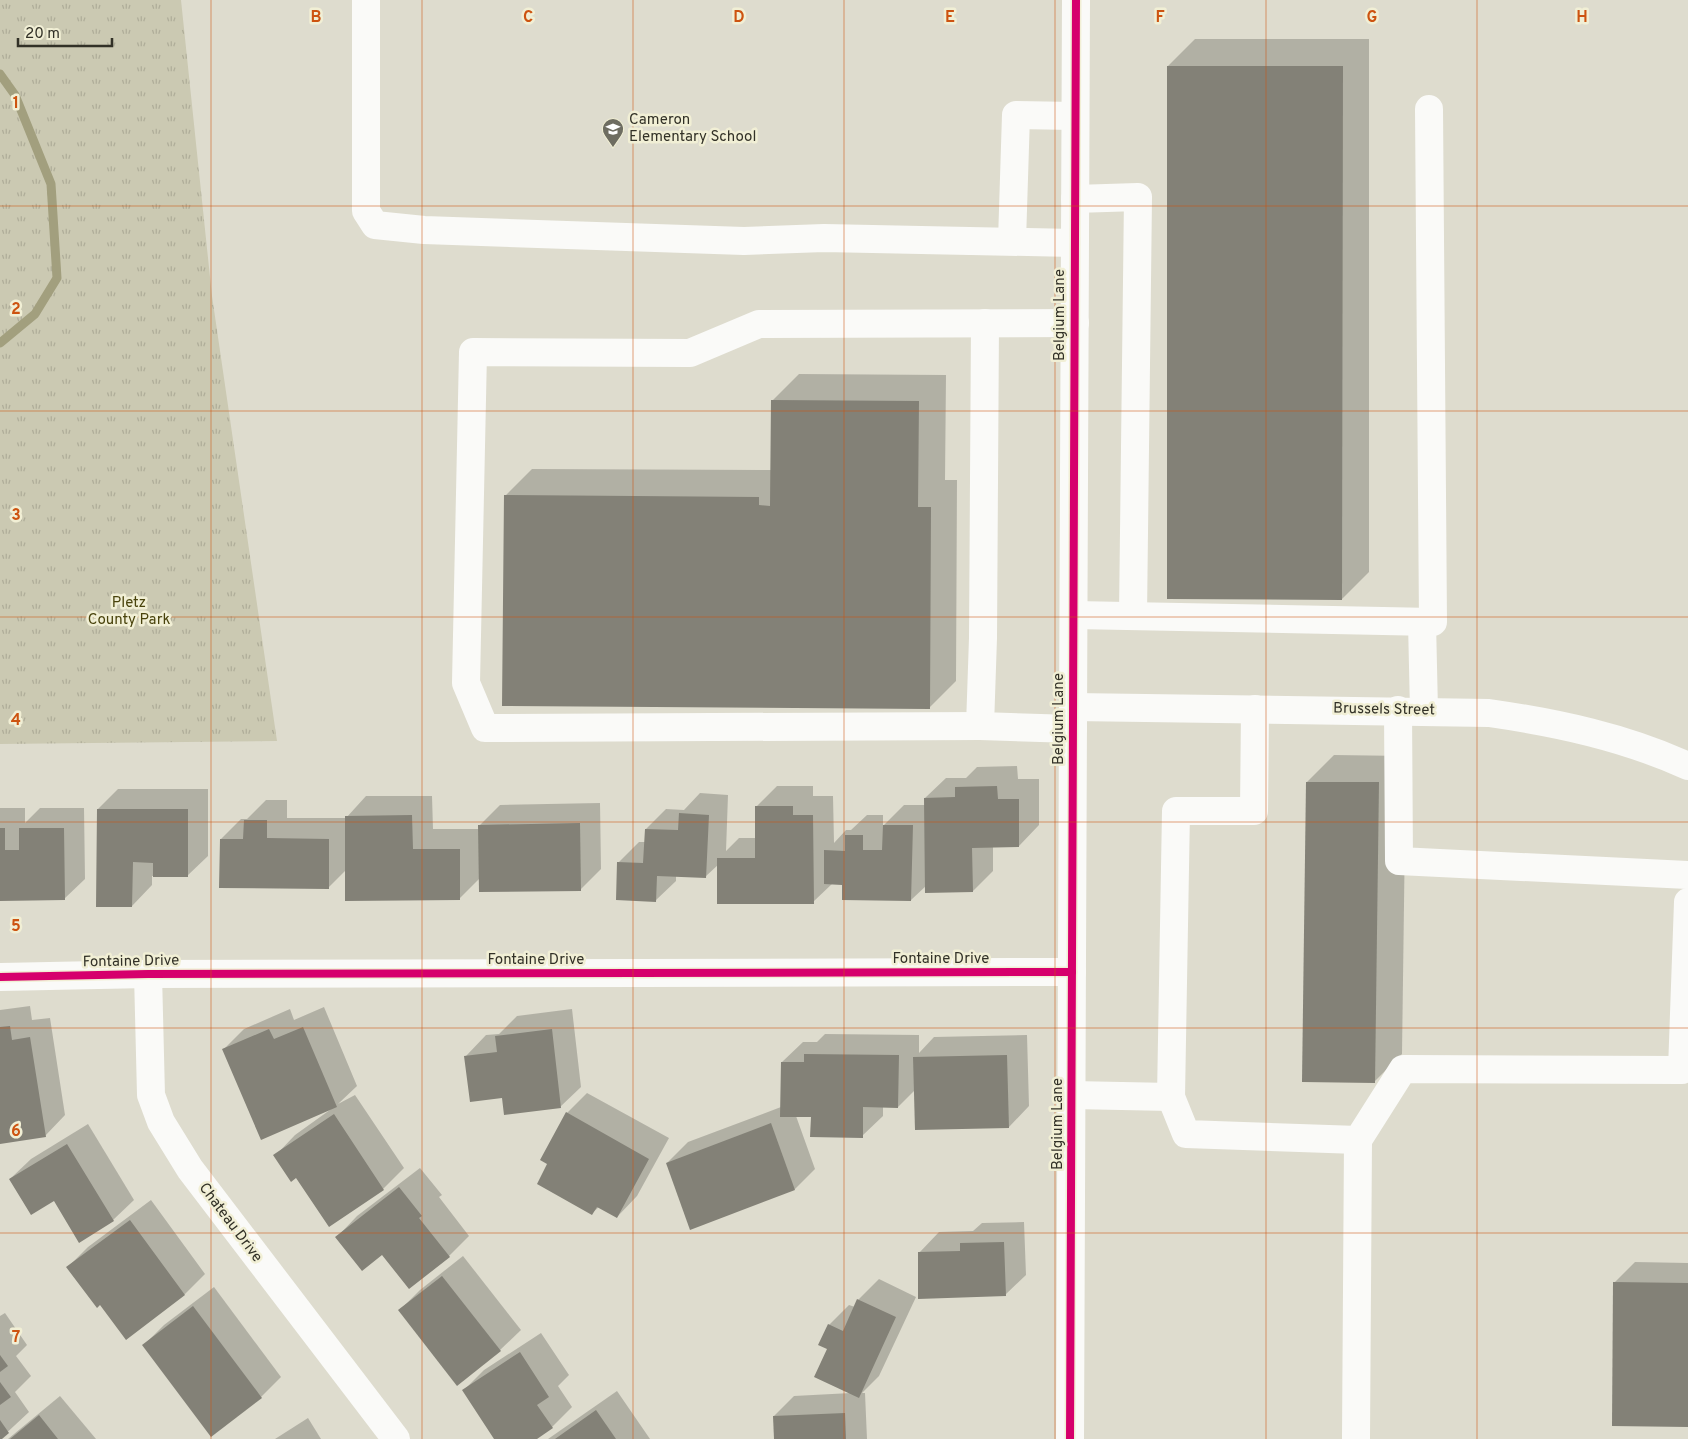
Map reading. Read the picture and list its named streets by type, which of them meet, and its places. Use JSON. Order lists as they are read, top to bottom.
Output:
{
  "streets": {
    "street": [
      "Belgium Lane",
      "Brussels Street",
      "Fontaine Drive",
      "Chateau Drive"
    ]
  },
  "crossings": [
    ["Belgium Lane", "Brussels Street"],
    ["Belgium Lane", "Fontaine Drive"],
    ["Fontaine Drive", "Chateau Drive"]
  ],
  "parks": ["Pletz County Park"],
  "places": {
    "school or university": ["Cameron Elementary School"]
  },
  "scale_bar": "20 m",
  "grid": {
    "columns": [
      "B",
      "C",
      "D",
      "E",
      "F",
      "G",
      "H"
    ],
    "rows": [
      "1",
      "2",
      "3",
      "4",
      "5",
      "6",
      "7"
    ]
  }
}
